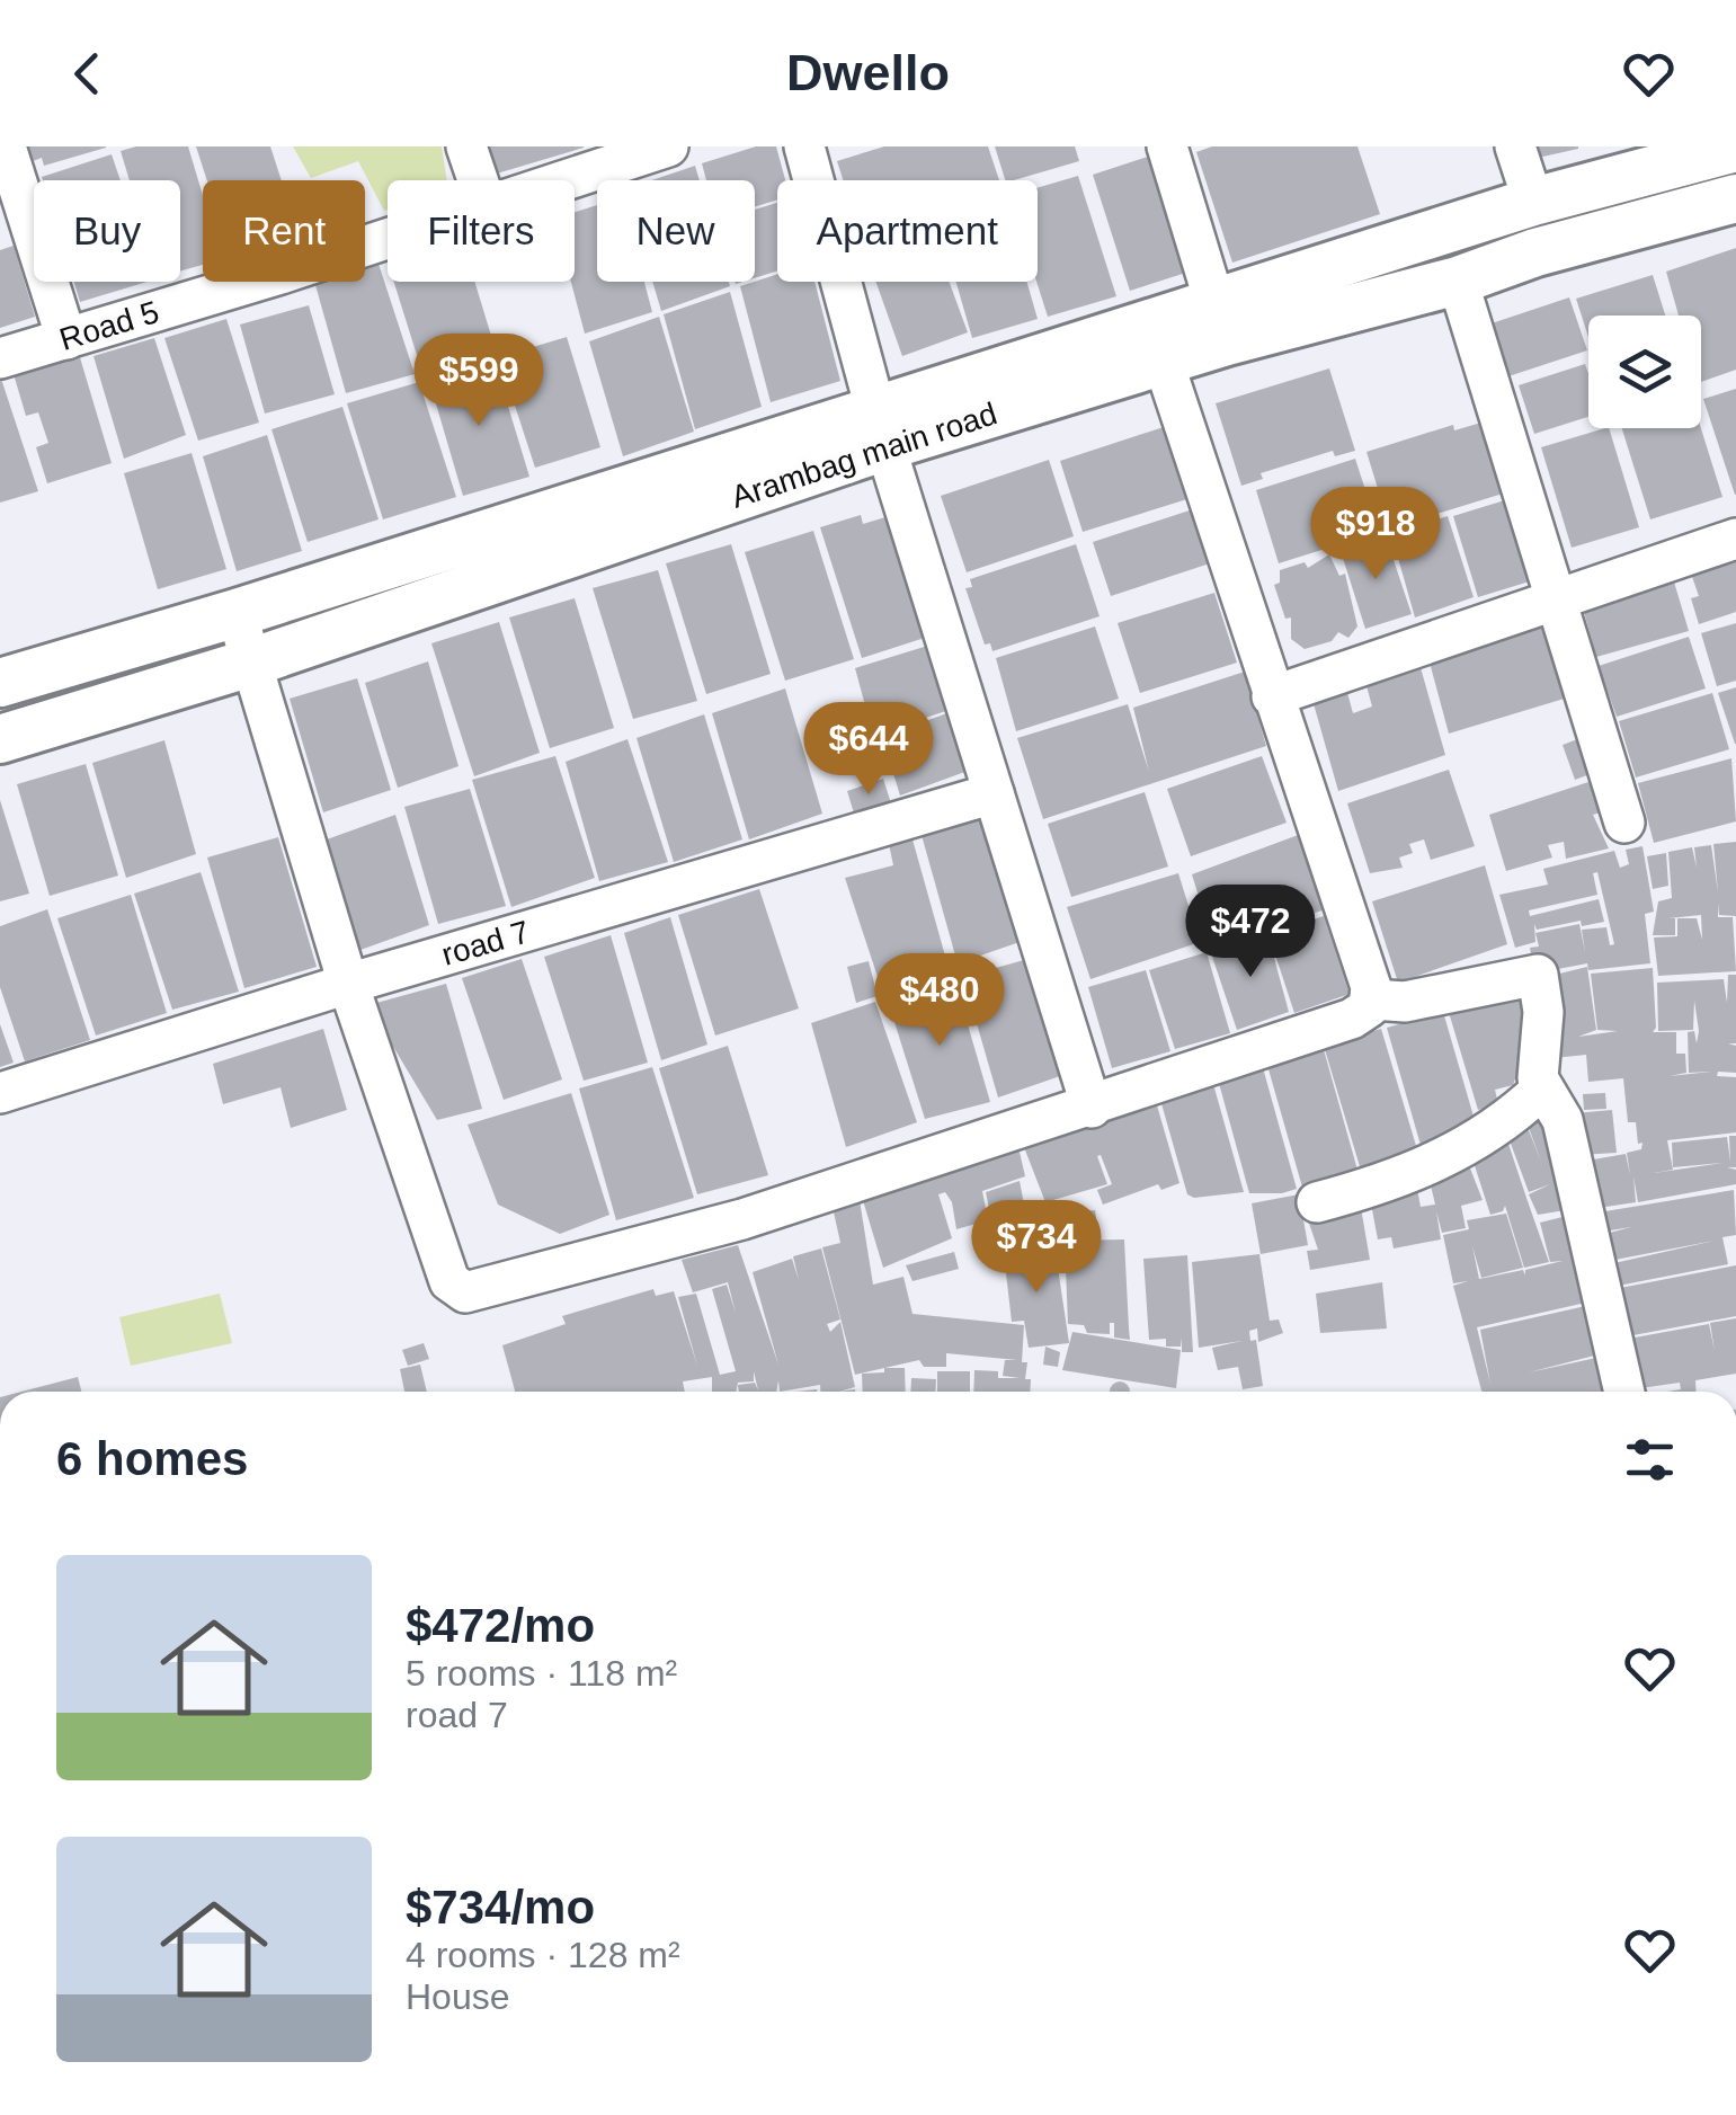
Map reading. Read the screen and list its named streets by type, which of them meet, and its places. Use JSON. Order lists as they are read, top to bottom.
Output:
{
  "streets": {
    "street": ["Road 5", "Arambag main road", "road 7"]
  },
  "page": {
    "header": "Dwello",
    "chip": [
      "Buy",
      "Rent",
      "Filters",
      "New",
      "Apartment"
    ],
    "price": [
      "$599",
      "$918",
      "$644",
      "$472",
      "$480",
      "$734"
    ],
    "heading": "6 homes",
    "list": [
      {
        "name": "$472/mo",
        "note": "5 rooms · 118 m² · road 7"
      },
      {
        "name": "$734/mo",
        "note": "4 rooms · 128 m² · House"
      }
    ]
  }
}
